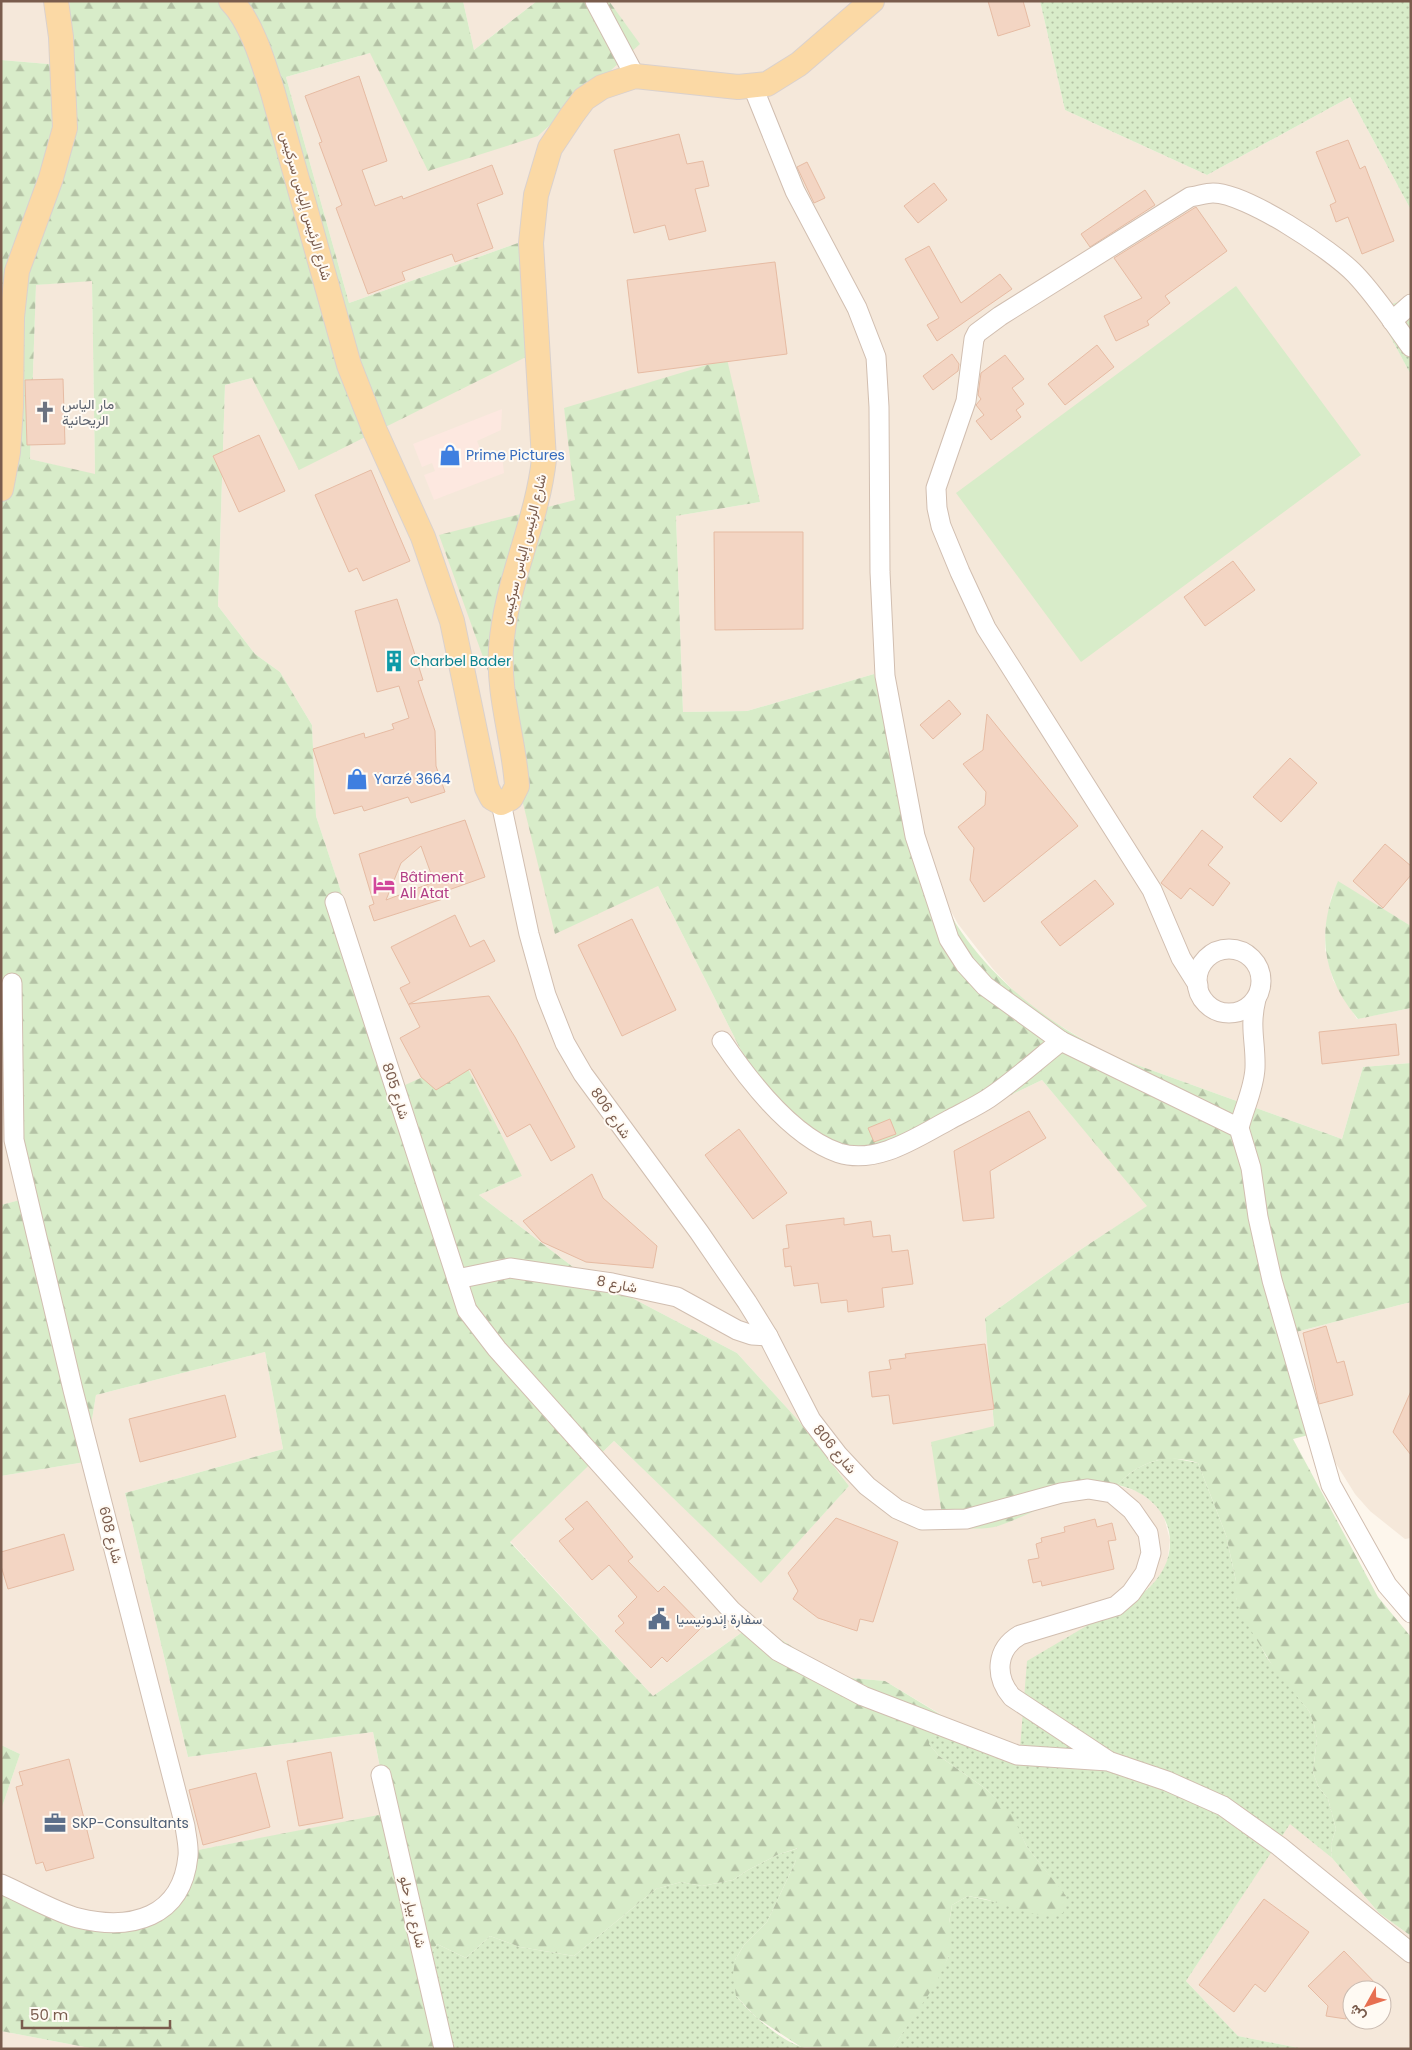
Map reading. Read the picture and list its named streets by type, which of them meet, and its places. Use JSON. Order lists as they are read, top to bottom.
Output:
{
  "streets": {
    "main road": ["شارع الرئيس إلياس سركيس"],
    "street": [
      "شارع 805",
      "شارع 806",
      "شارع 8",
      "شارع 608",
      "شارع بيار حلو"
    ]
  },
  "crossings": [
    ["شارع الرئيس إلياس سركيس", "شارع 806"],
    ["شارع 805", "شارع 806"],
    ["شارع 805", "شارع 8"],
    ["شارع 806", "شارع 8"]
  ],
  "places": {
    "church": ["مار الياس الريحانية"],
    "shop": ["Prime Pictures", "Yarzé 3664"],
    "building": ["Charbel Bader"],
    "hotel": ["Bâtiment Ali Atat"],
    "public building": ["سفارة إندونيسيا"],
    "office": ["SKP-Consultants"]
  },
  "scale_bar": "50 m",
  "north": "bottom left"
}
